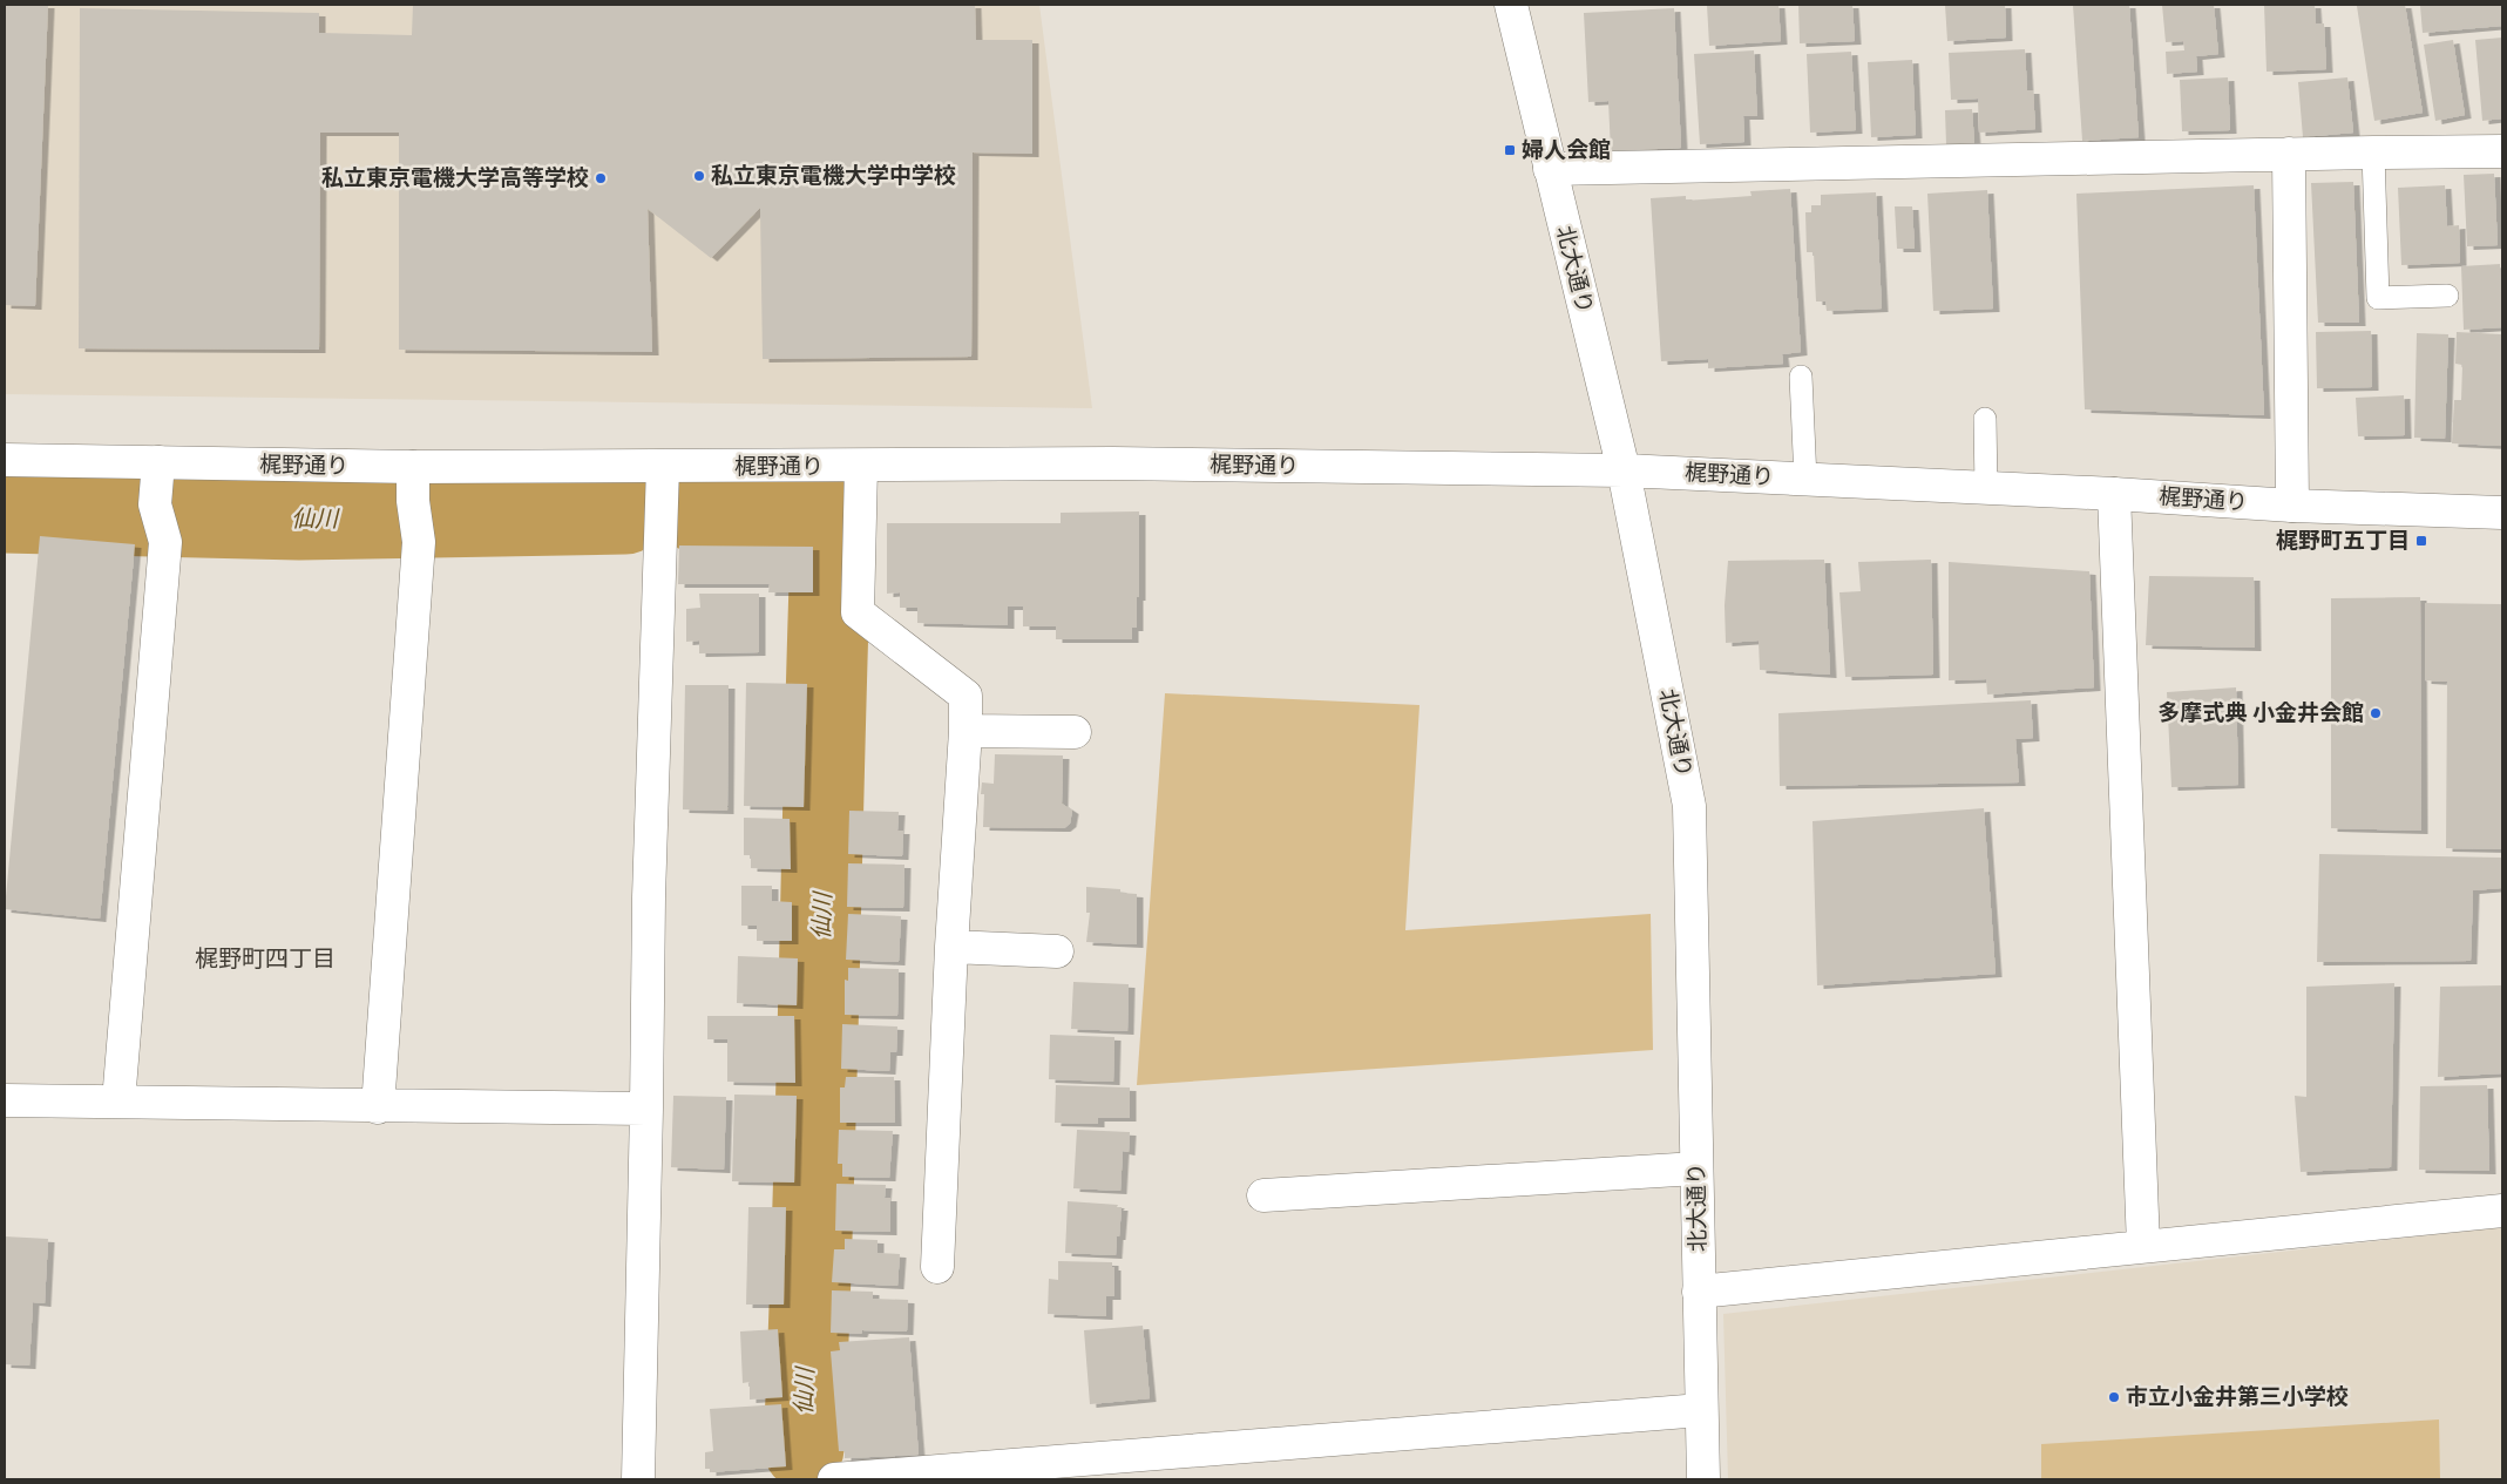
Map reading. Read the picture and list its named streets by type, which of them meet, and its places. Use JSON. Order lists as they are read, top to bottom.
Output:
{
  "streets": {
    "street": ["北大通り", "梶野通り"]
  },
  "crossings": [
    ["北大通り", "梶野通り"]
  ],
  "districts": ["梶野町四丁目"],
  "water": ["仙川"],
  "places": {
    "transit": ["婦人会館", "梶野町五丁目"],
    "other": [
      "私立東京電機大学中学校",
      "私立東京電機大学高等学校",
      "多摩式典 小金井会館",
      "市立小金井第三小学校"
    ]
  }
}
